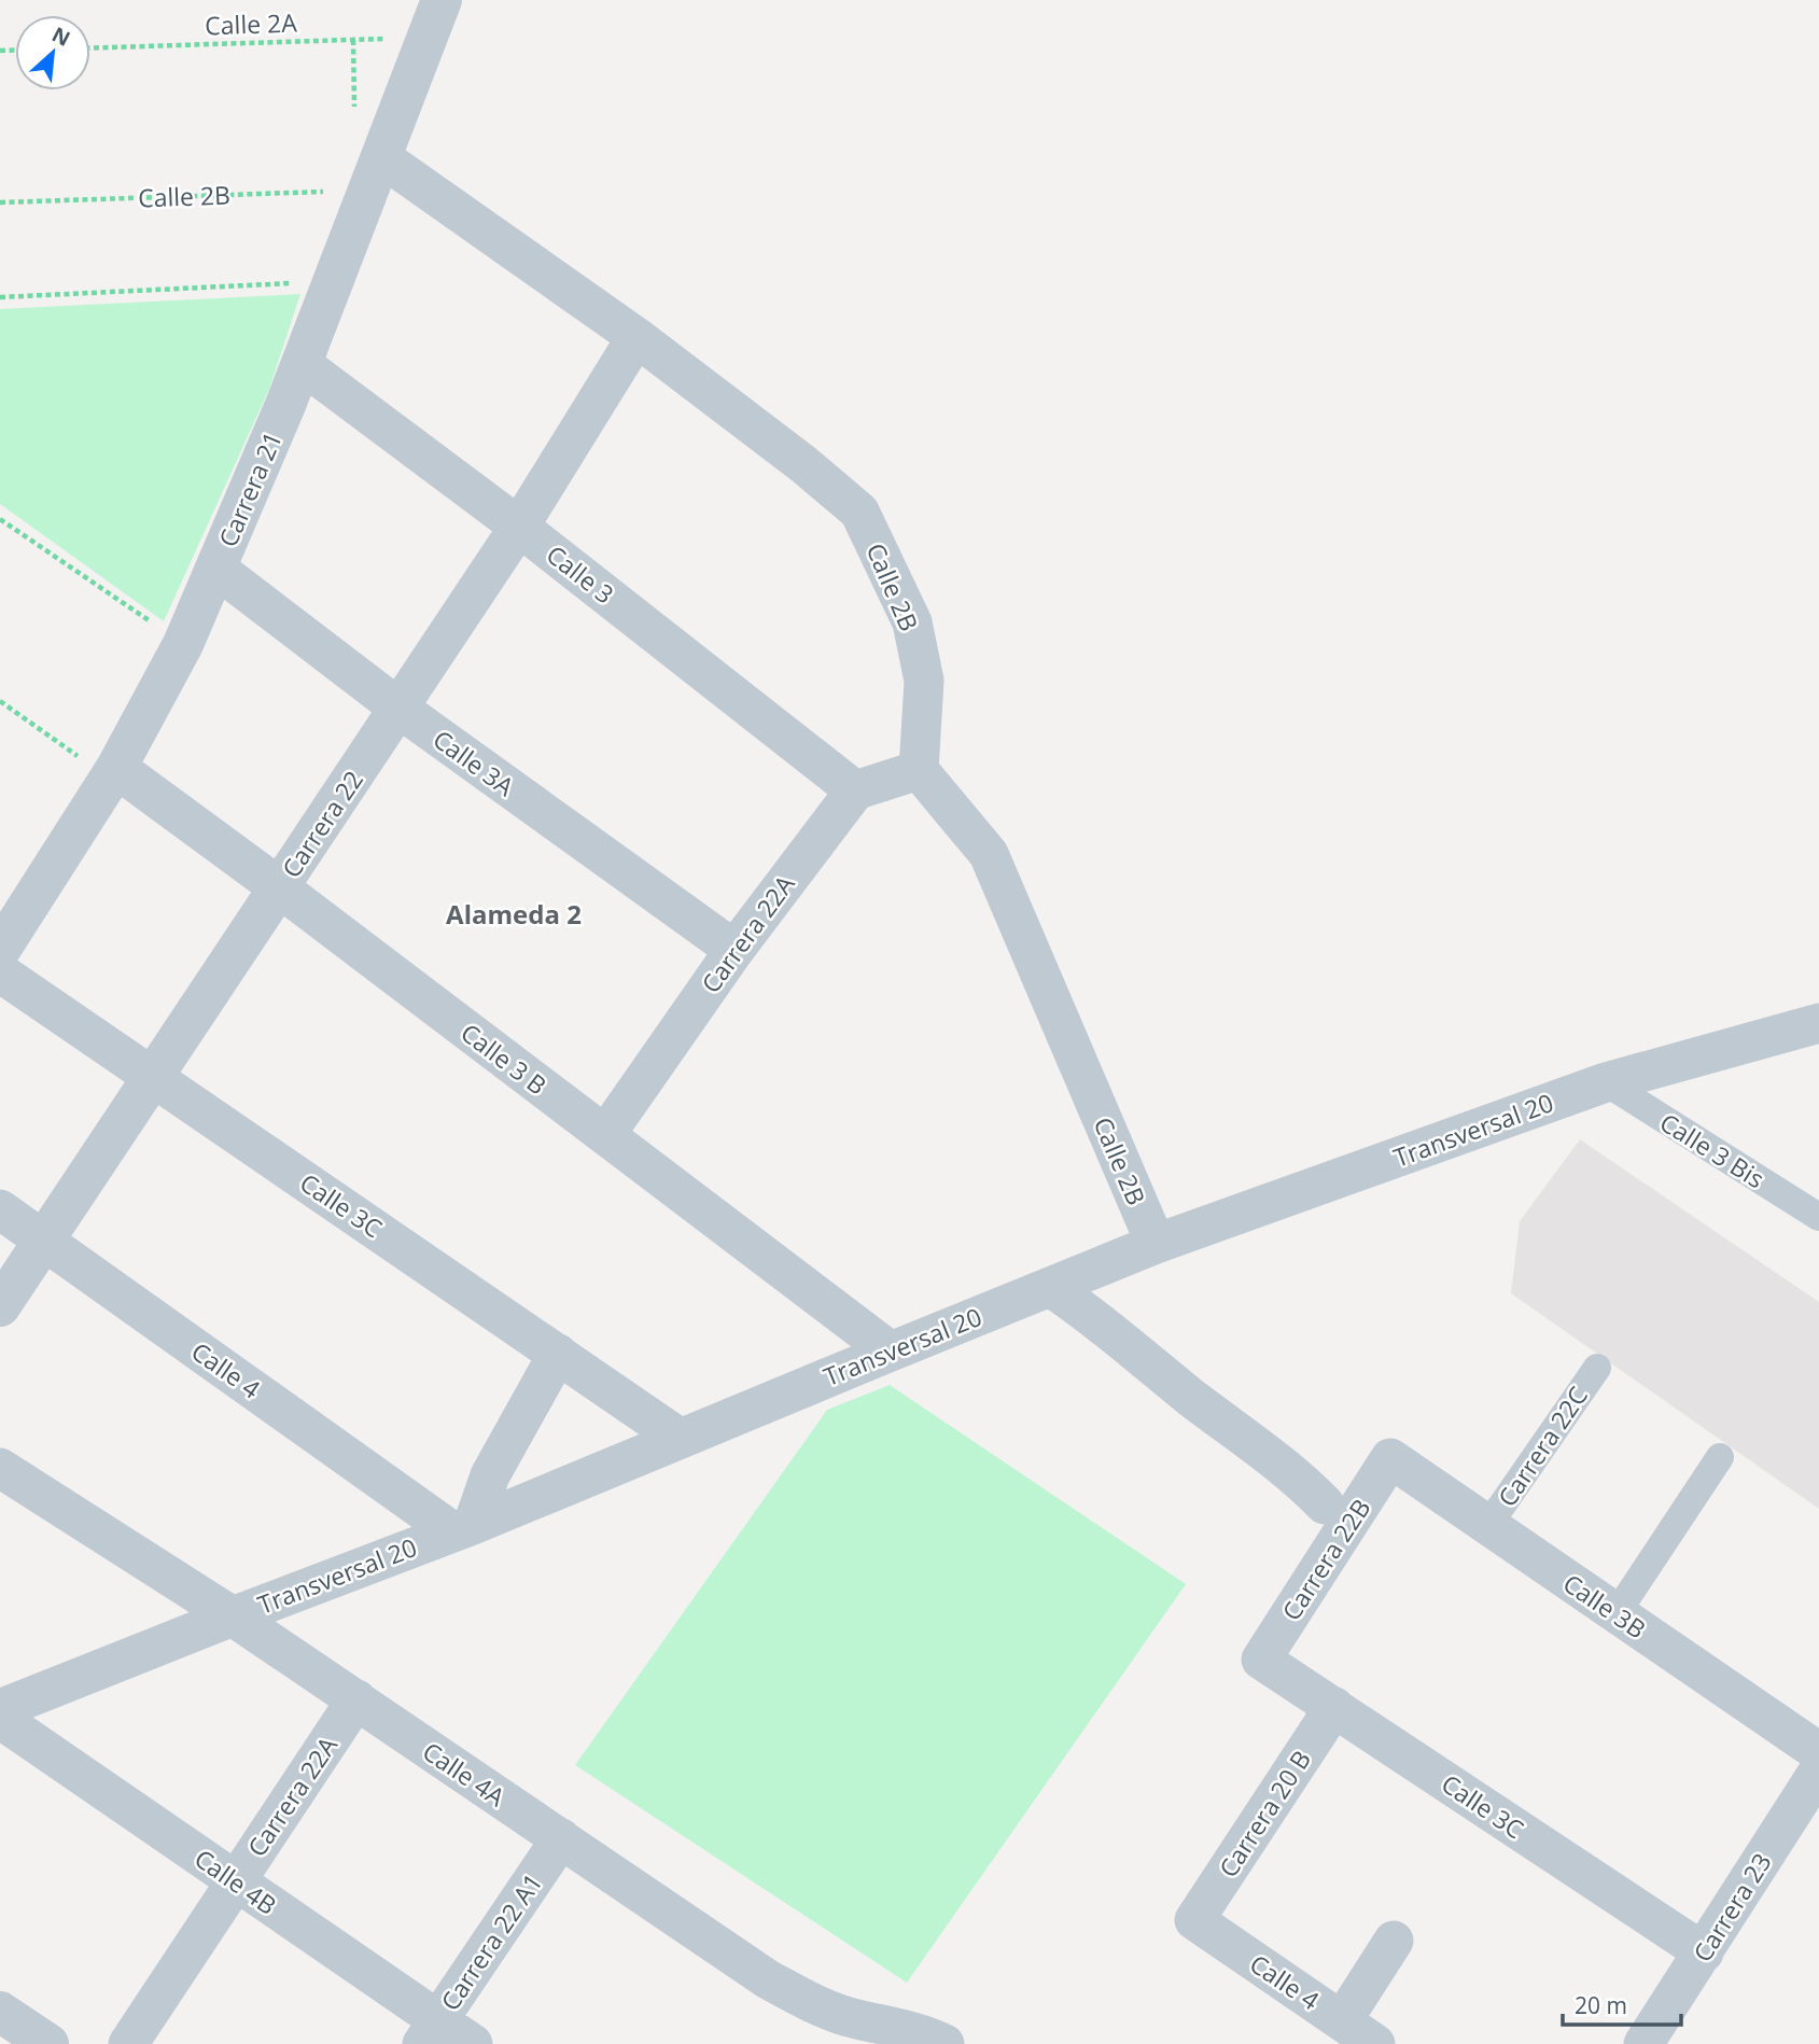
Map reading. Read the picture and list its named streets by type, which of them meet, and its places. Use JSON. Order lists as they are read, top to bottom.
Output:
{
  "streets": {
    "street": [
      "Calle 2B",
      "Carrera 21",
      "Calle 3",
      "Calle 3A",
      "Carrera 22",
      "Carrera 22A",
      "Calle 3 B",
      "Transversal 20",
      "Calle 3 Bis",
      "Calle 3C",
      "Calle 4",
      "Carrera 22C",
      "Carrera 22B",
      "Calle 3B",
      "Calle 4A",
      "Carrera 20 B",
      "Calle 4B",
      "Carrera 23",
      "Carrera 22 A1"
    ],
    "path": ["Calle 2A"]
  },
  "crossings": [
    ["Calle 2A", "Carrera 21"],
    ["Calle 2B", "Carrera 21"],
    ["Calle 2B", "Carrera 22"],
    ["Calle 2B", "Transversal 20"],
    ["Carrera 21", "Calle 3"],
    ["Carrera 21", "Calle 3A"],
    ["Carrera 21", "Calle 3 B"],
    ["Calle 3", "Carrera 22"],
    ["Calle 3", "Carrera 22A"],
    ["Calle 3A", "Carrera 22"],
    ["Calle 3A", "Carrera 22A"],
    ["Carrera 22", "Calle 3 B"],
    ["Carrera 22", "Calle 3C"],
    ["Carrera 22", "Calle 4"],
    ["Carrera 22A", "Calle 3 B"],
    ["Carrera 22A", "Calle 4A"],
    ["Carrera 22A", "Calle 4B"],
    ["Calle 3 B", "Transversal 20"],
    ["Transversal 20", "Calle 3 Bis"],
    ["Transversal 20", "Calle 3C"],
    ["Transversal 20", "Calle 4"],
    ["Transversal 20", "Calle 4A"],
    ["Calle 3C", "Carrera 22B"],
    ["Calle 3C", "Carrera 20 B"],
    ["Calle 3C", "Carrera 23"],
    ["Calle 4", "Carrera 20 B"],
    ["Carrera 22C", "Calle 3B"],
    ["Carrera 22B", "Calle 3B"],
    ["Calle 4A", "Carrera 22 A1"],
    ["Calle 4B", "Carrera 22 A1"]
  ],
  "districts": ["Alameda 2"],
  "scale_bar": "20 m",
  "north": "top right"
}
